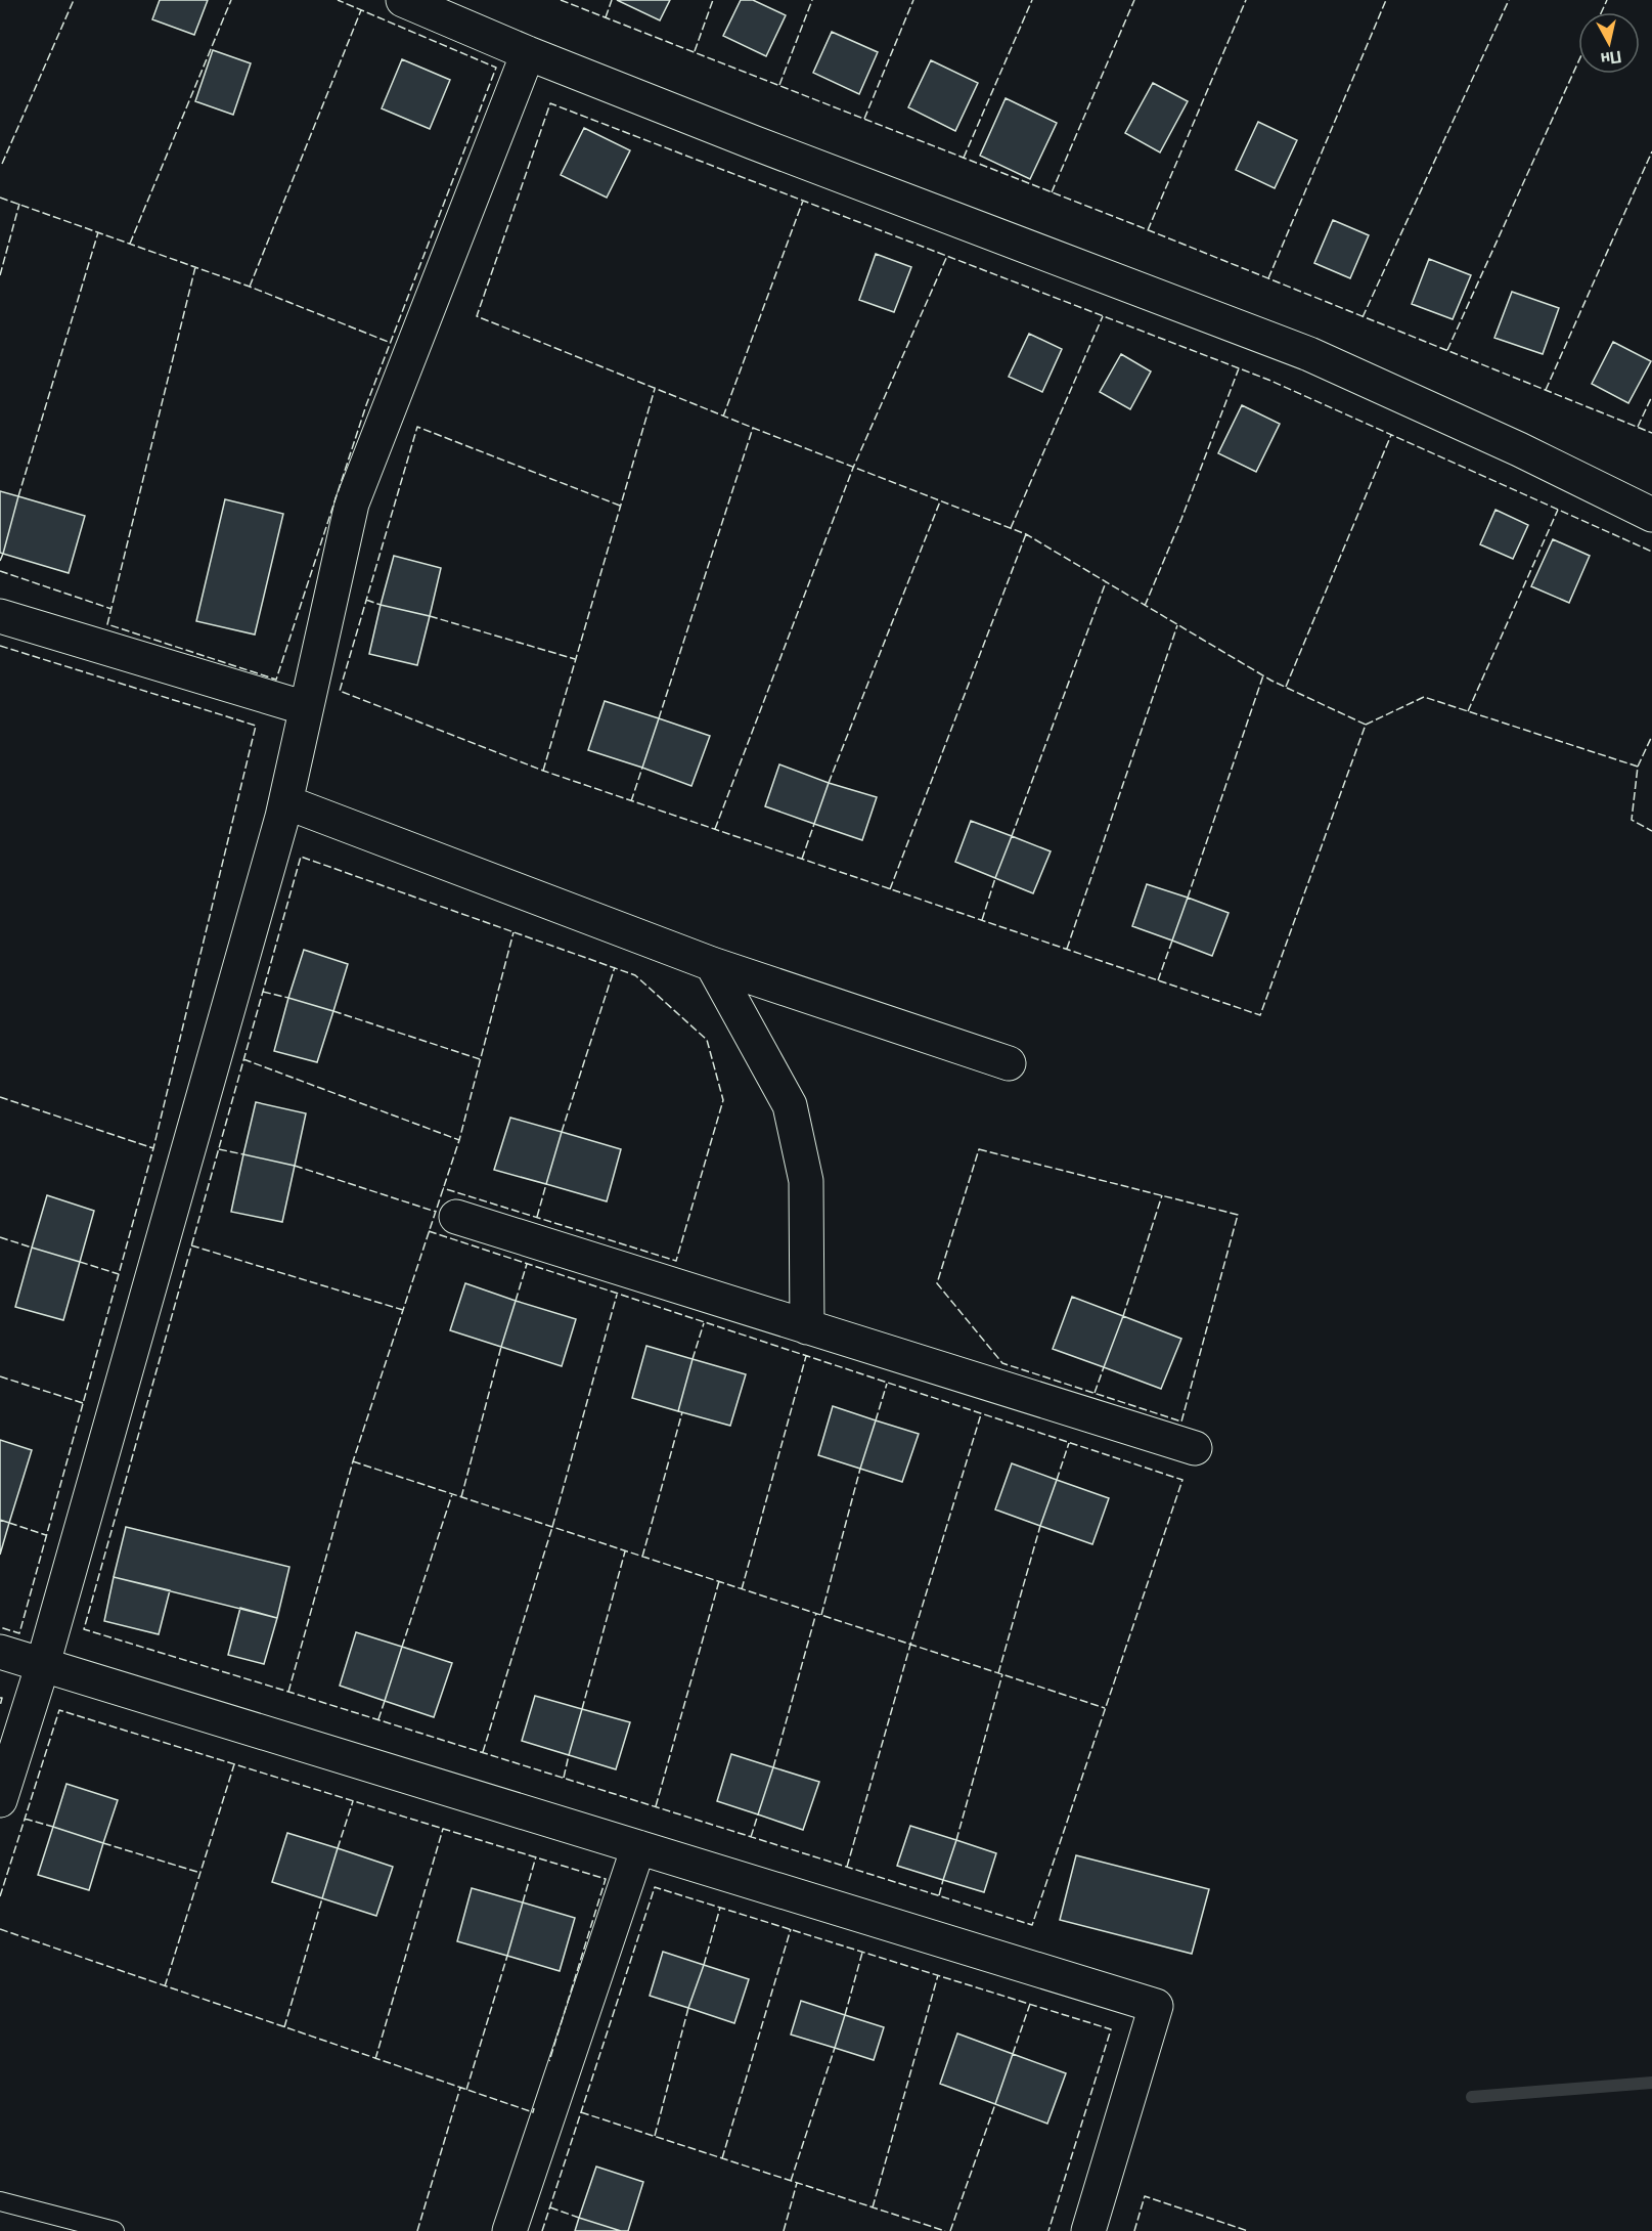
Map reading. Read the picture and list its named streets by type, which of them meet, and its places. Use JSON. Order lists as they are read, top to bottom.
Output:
{
  "north": "bottom"
}
